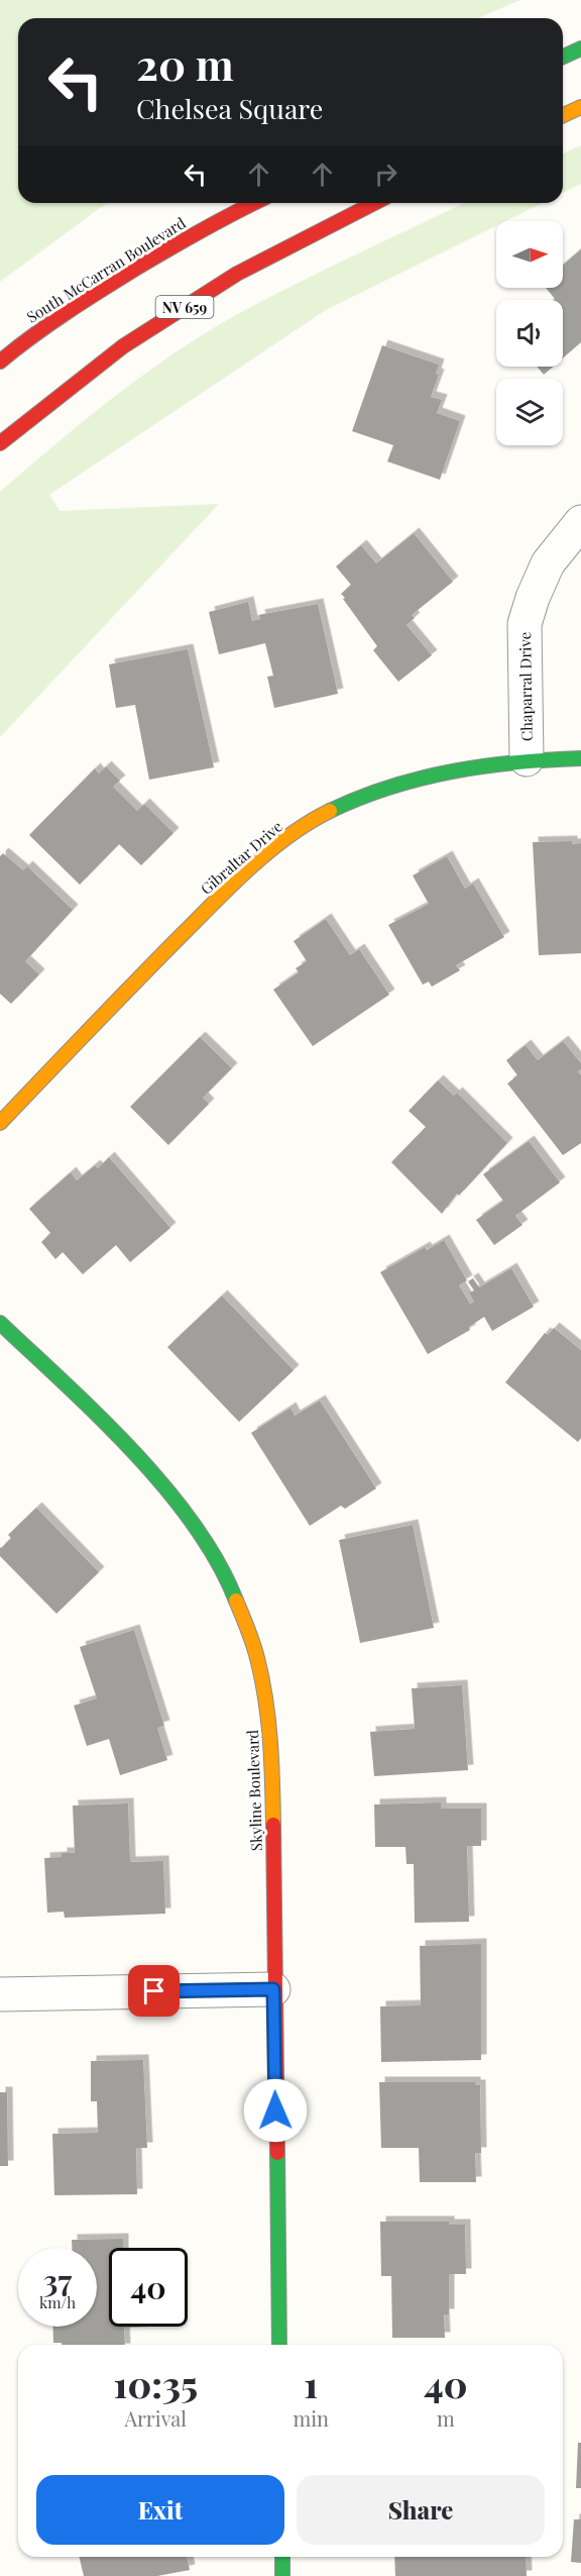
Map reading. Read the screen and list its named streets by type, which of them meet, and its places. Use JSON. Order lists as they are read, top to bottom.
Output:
{
  "streets": {
    "street": [
      "South McCarran Boulevard",
      "NV 659",
      "Chaparral Drive",
      "Gibraltar Drive",
      "Skyline Boulevard"
    ]
  },
  "crossings": [
    ["Chaparral Drive", "Gibraltar Drive"]
  ],
  "north": "right",
  "page": {
    "turn": ["20 m", "Chelsea Square"],
    "speed": "37 km/h",
    "limit": "40",
    "eta": [
      "10:35",
      "Arrival",
      "1",
      "min",
      "40",
      "m"
    ],
    "buttons": ["Exit", "Share"]
  }
}
